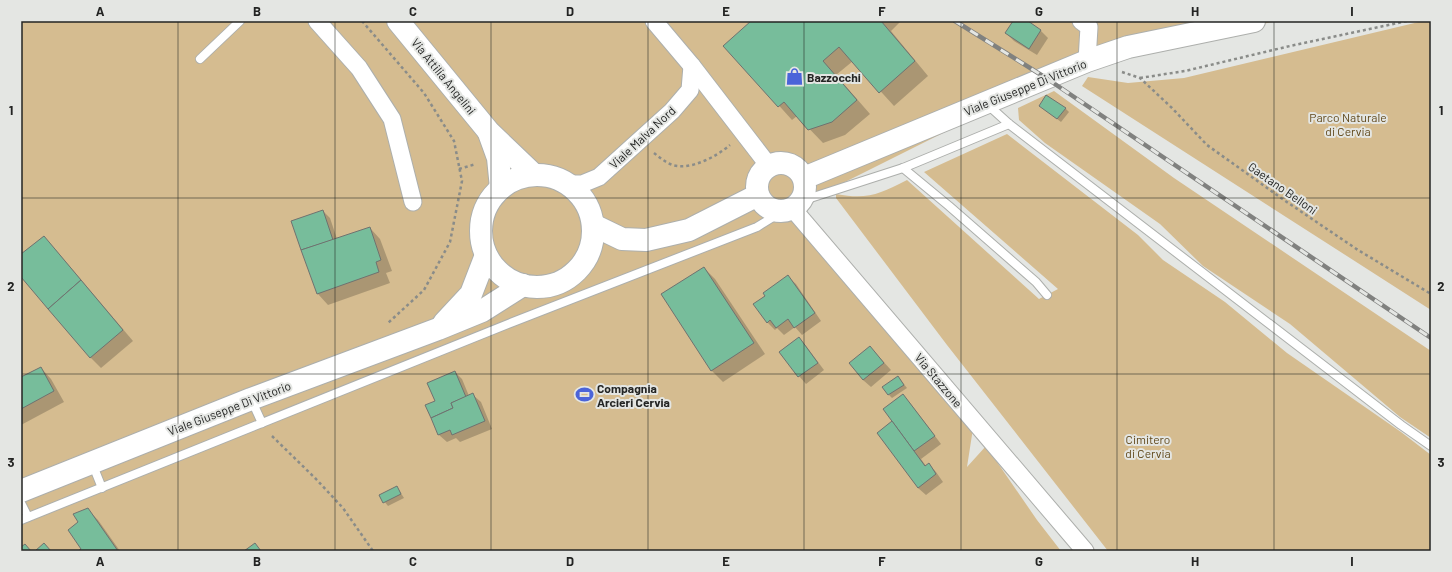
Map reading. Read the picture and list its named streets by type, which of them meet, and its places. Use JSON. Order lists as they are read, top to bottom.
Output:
{
  "streets": {
    "street": [
      "Via Attilia Angelini",
      "Viale Giuseppe Di Vittorio",
      "Viale Malva Nord",
      "Via Stazzone"
    ],
    "path": ["Gaetano Belloni"]
  },
  "crossings": [
    ["Via Attilia Angelini", "Viale Giuseppe Di Vittorio"],
    ["Via Attilia Angelini", "Viale Malva Nord"],
    ["Viale Giuseppe Di Vittorio", "Viale Malva Nord"],
    ["Viale Giuseppe Di Vittorio", "Gaetano Belloni"],
    ["Viale Giuseppe Di Vittorio", "Via Stazzone"]
  ],
  "parks": ["Parco Naturale di Cervia", "Cimitero di Cervia"],
  "places": {
    "shop": ["Bazzocchi"],
    "sports": ["Compagnia Arcieri Cervia"]
  },
  "grid": {
    "columns": [
      "A",
      "B",
      "C",
      "D",
      "E",
      "F",
      "G",
      "H",
      "I"
    ],
    "rows": ["1", "2", "3"]
  }
}
